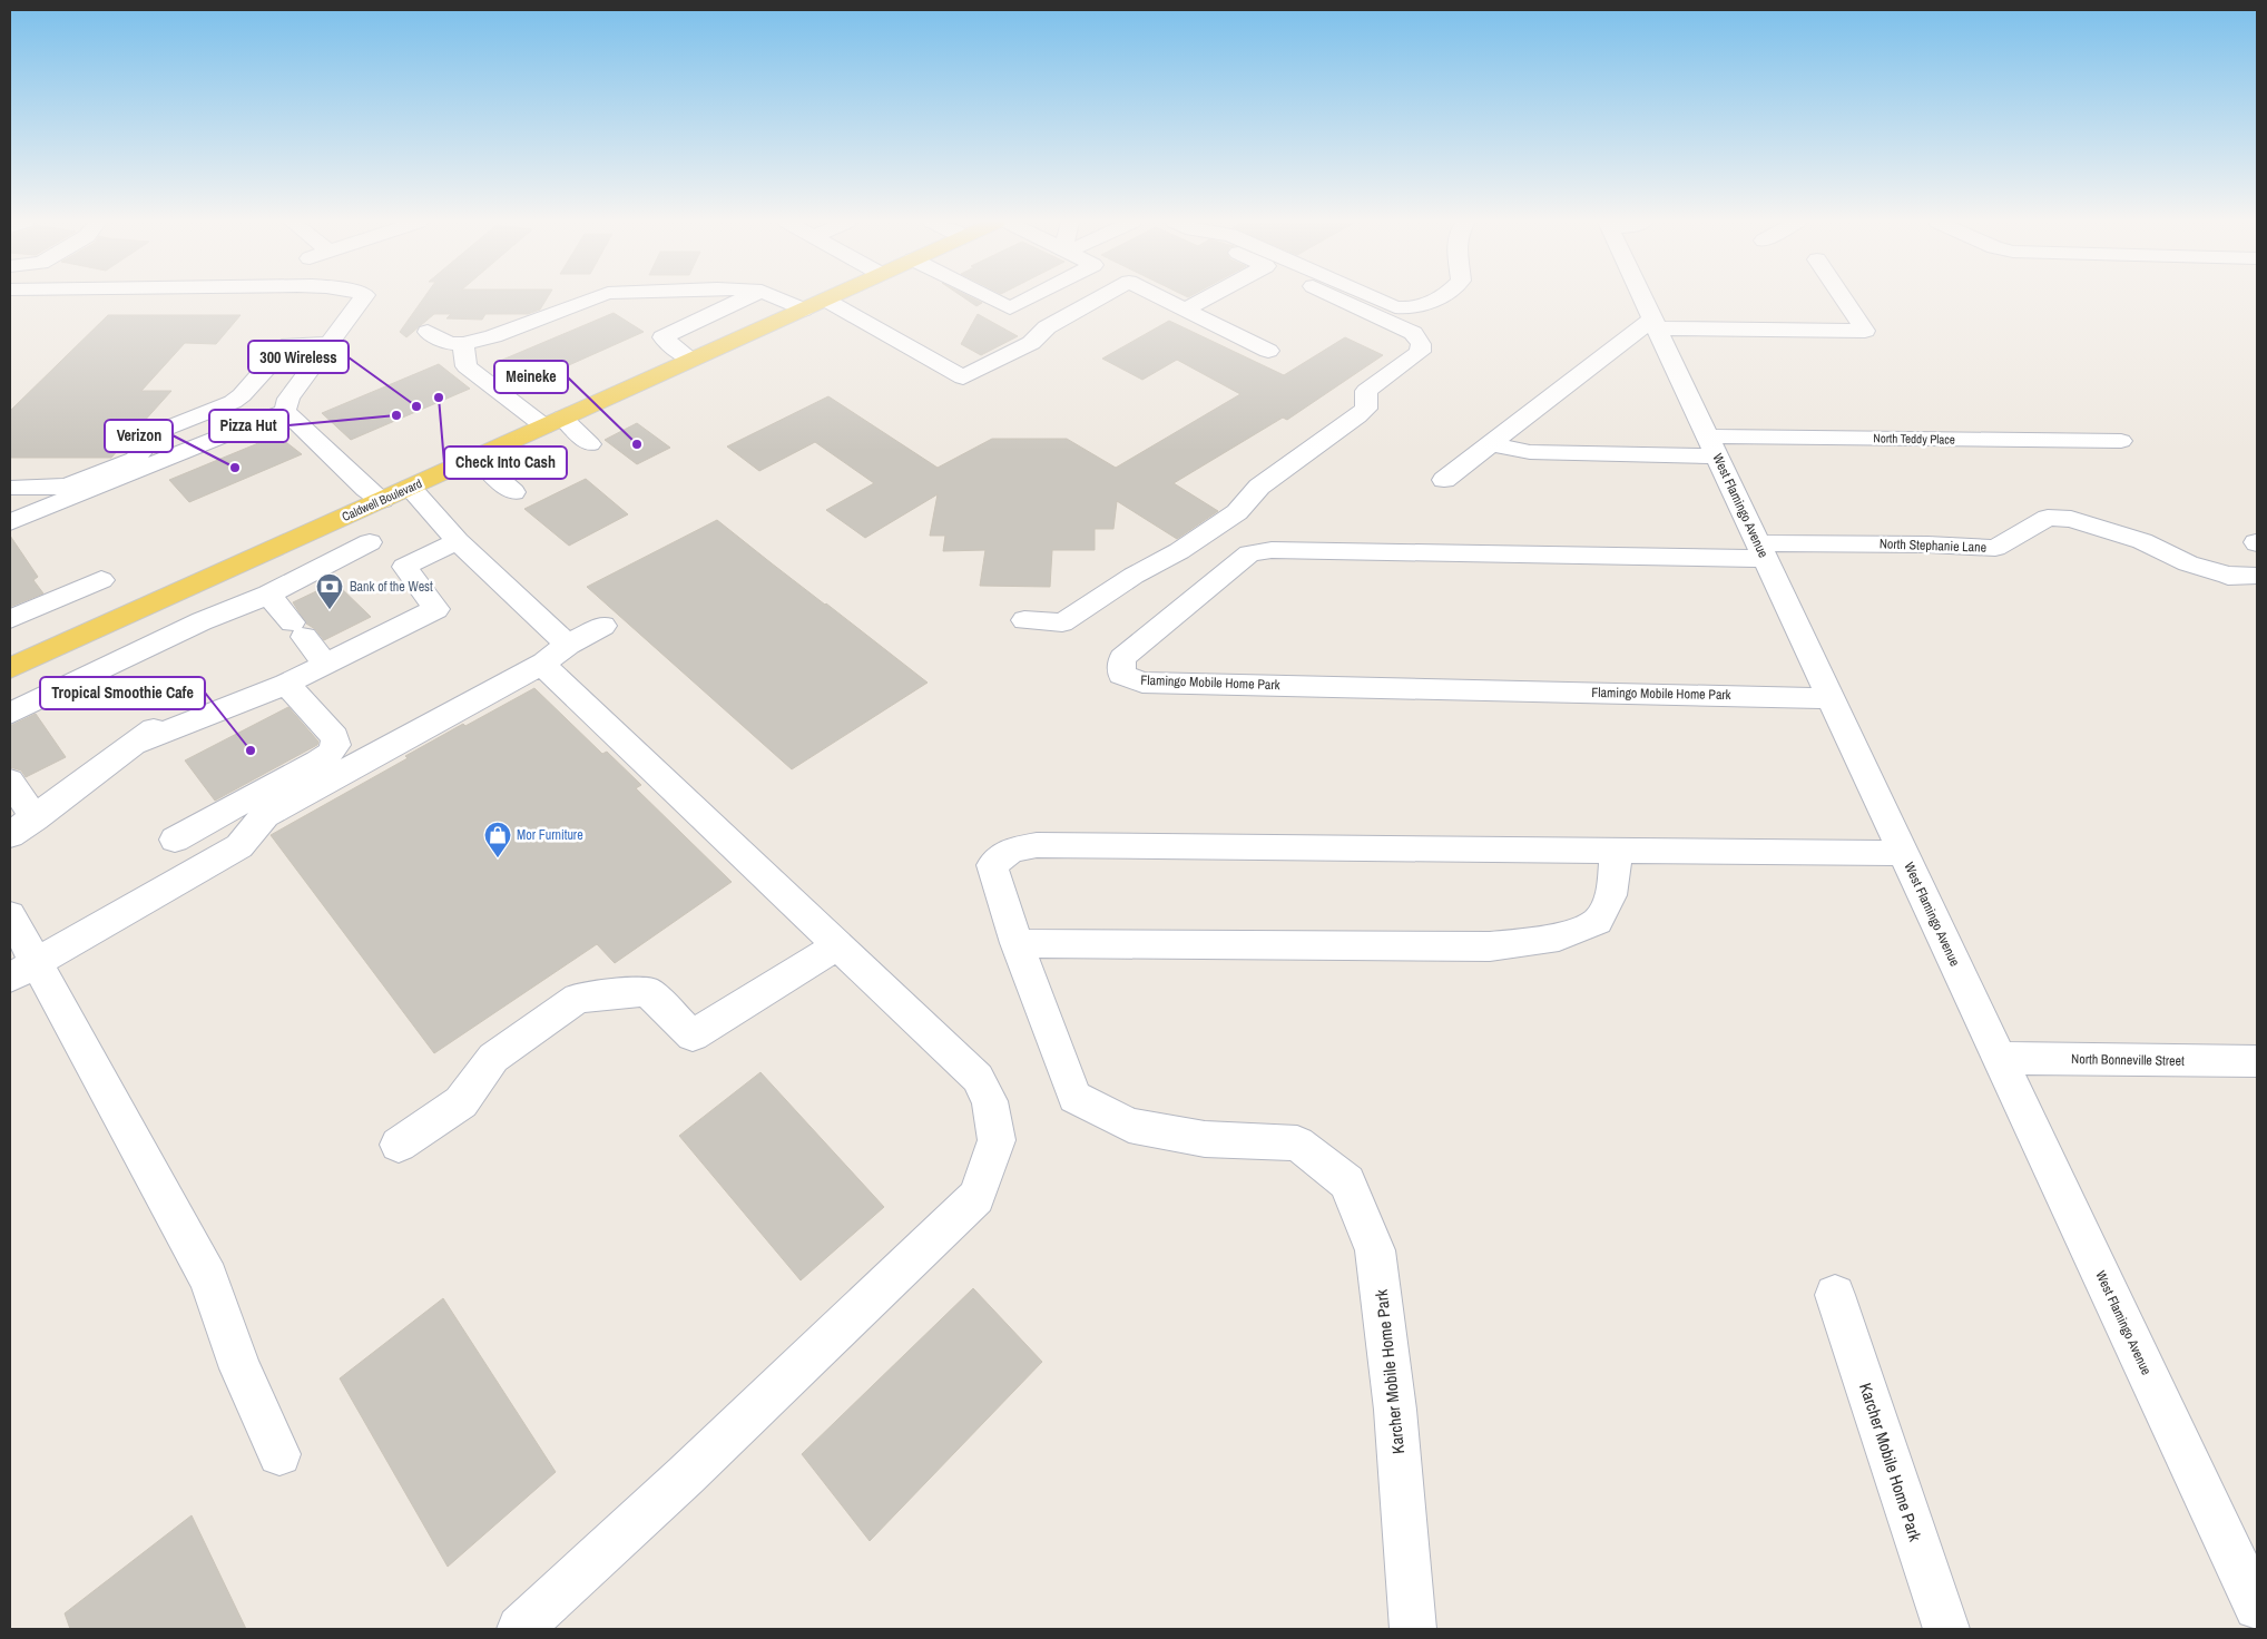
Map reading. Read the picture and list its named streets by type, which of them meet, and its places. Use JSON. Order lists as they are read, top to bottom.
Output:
{
  "streets": {
    "main road": ["Caldwell Boulevard"],
    "street": [
      "North Teddy Place",
      "West Flamingo Avenue",
      "North Stephanie Lane",
      "Flamingo Mobile Home Park",
      "North Bonneville Street",
      "Karcher Mobile Home Park"
    ]
  },
  "crossings": [
    ["North Teddy Place", "West Flamingo Avenue"],
    ["West Flamingo Avenue", "North Stephanie Lane"],
    ["West Flamingo Avenue", "Flamingo Mobile Home Park"],
    ["West Flamingo Avenue", "North Bonneville Street"],
    ["North Stephanie Lane", "Flamingo Mobile Home Park"]
  ],
  "places": {
    "other": [
      "Check Into Cash",
      "300 Wireless",
      "Pizza Hut",
      "Meineke",
      "Verizon",
      "Tropical Smoothie Cafe"
    ],
    "bank": ["Bank of the West"],
    "shop": ["Mor Furniture"]
  }
}
